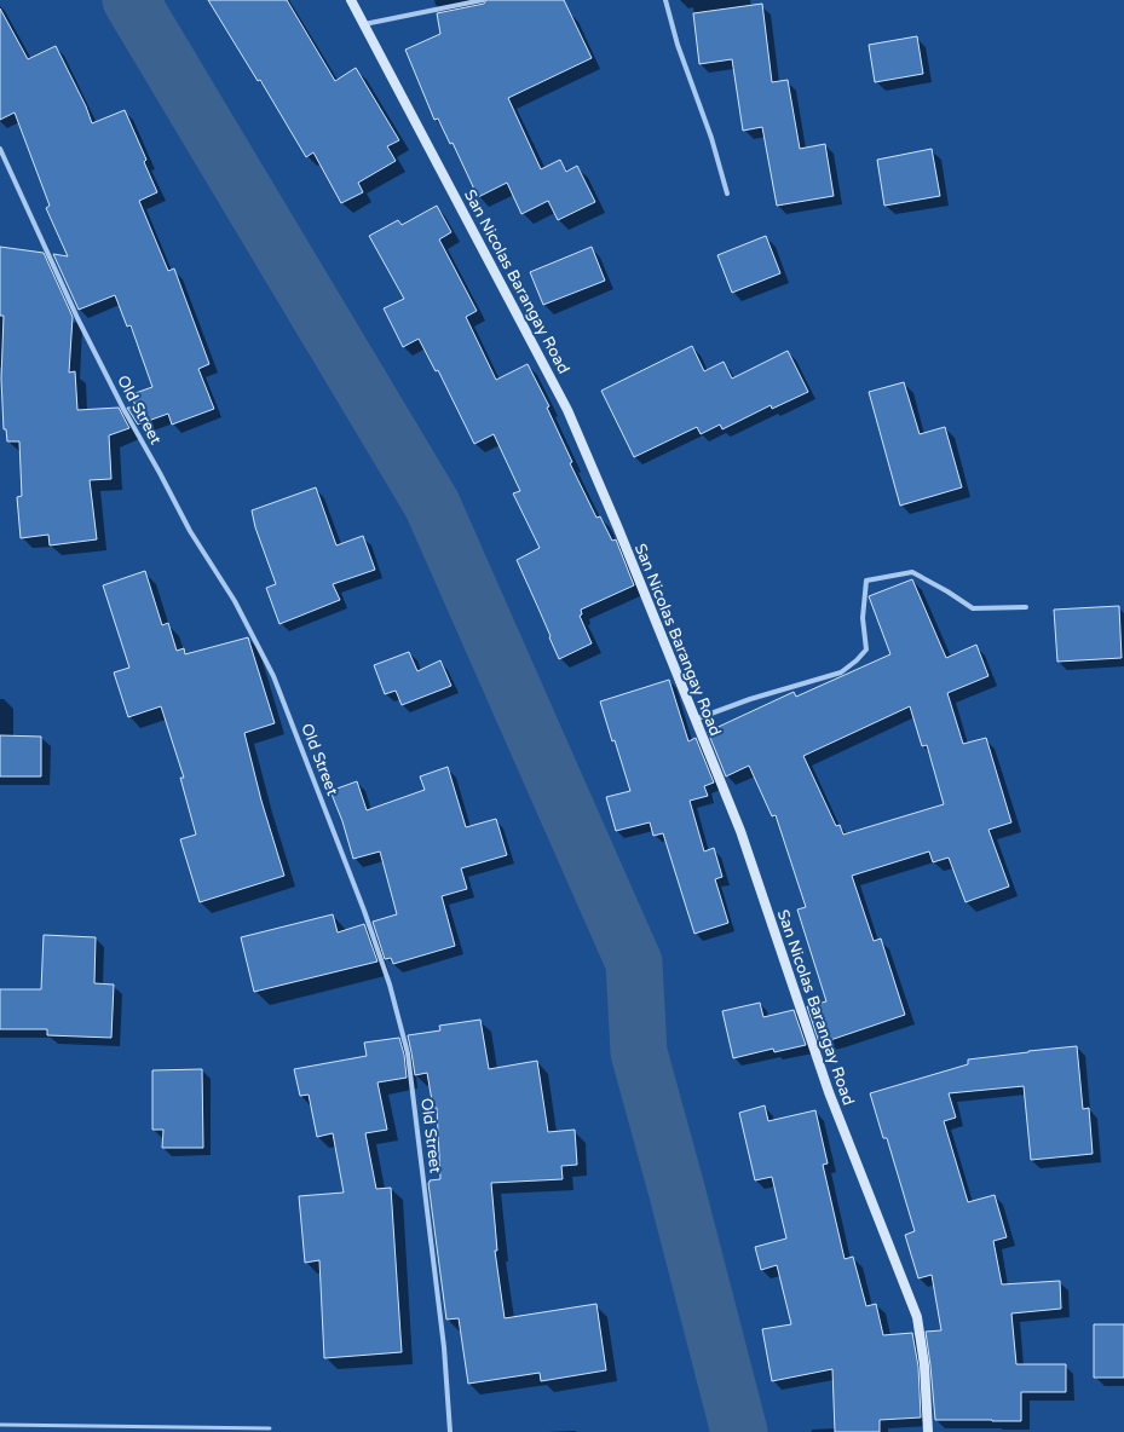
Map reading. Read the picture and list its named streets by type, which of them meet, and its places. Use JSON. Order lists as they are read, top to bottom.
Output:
{
  "streets": {
    "street": ["San Nicolas Barangay Road", "Old Street"]
  }
}
